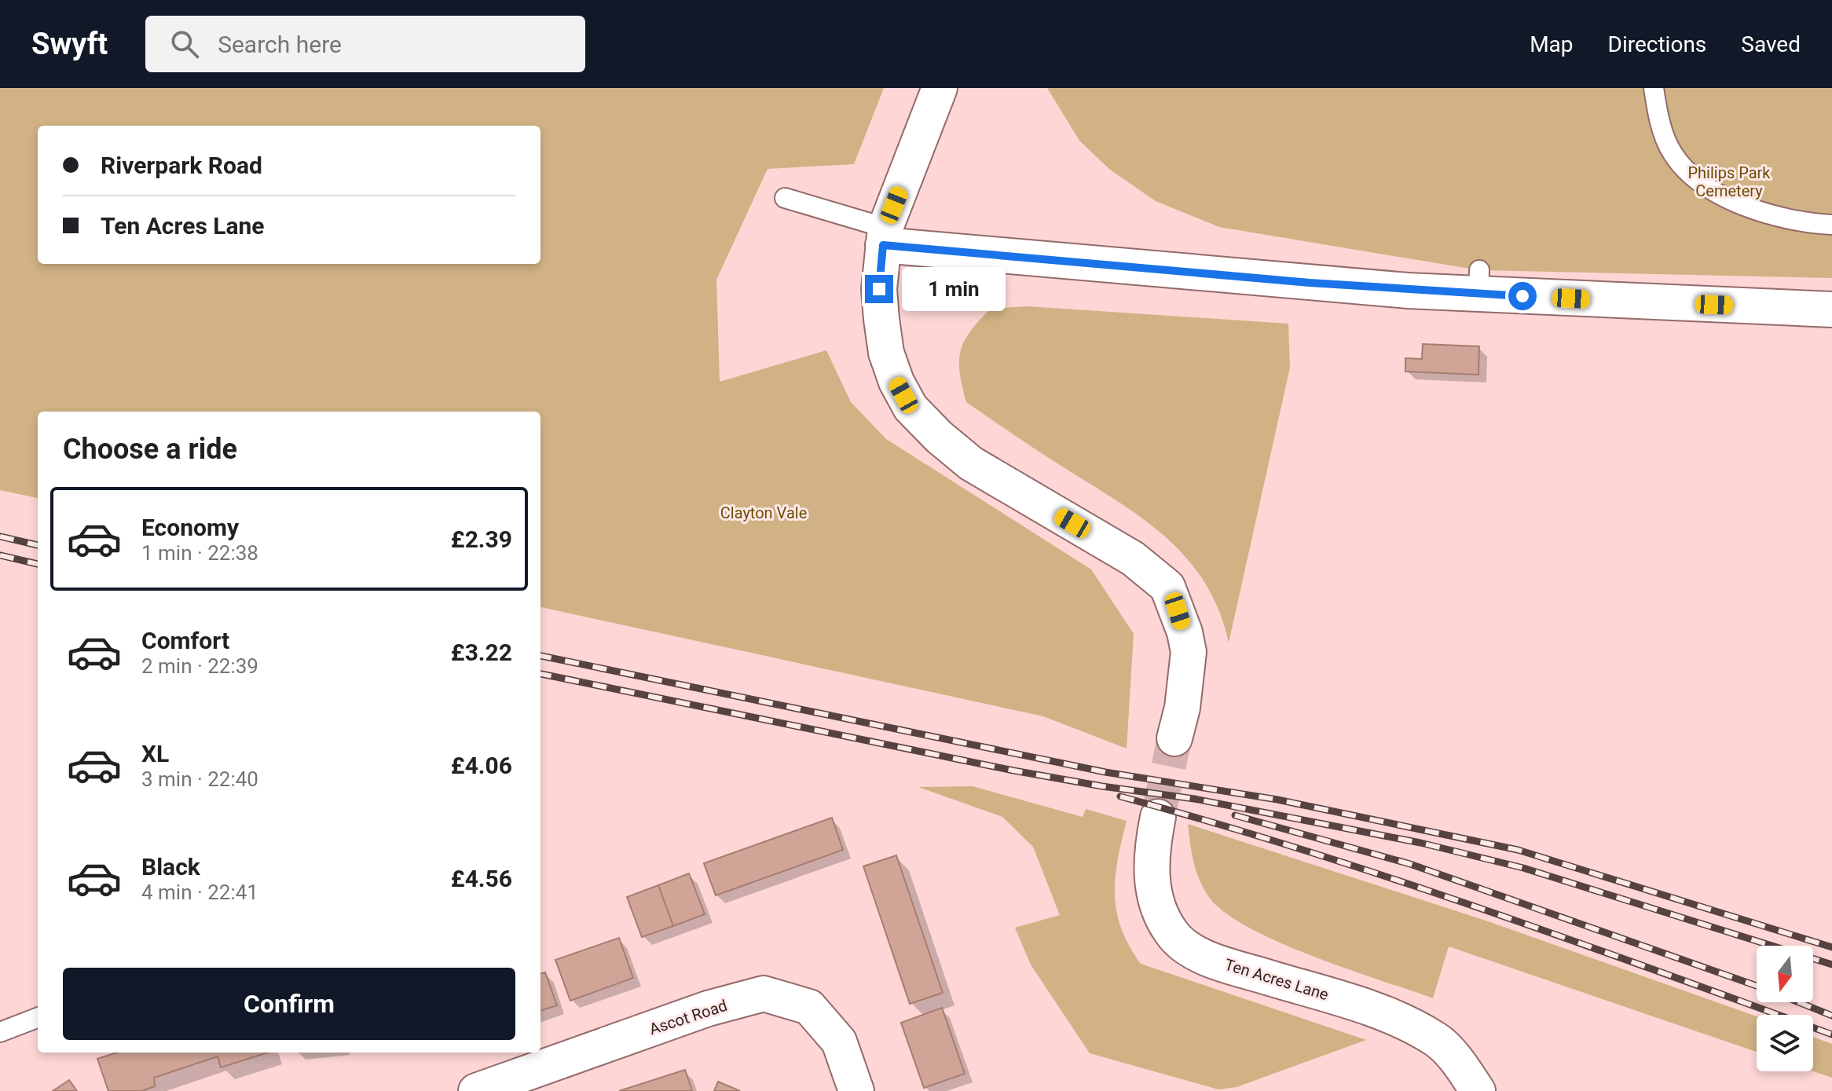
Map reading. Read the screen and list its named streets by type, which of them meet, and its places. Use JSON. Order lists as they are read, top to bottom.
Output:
{
  "streets": {
    "street": ["Ten Acres Lane", "Ascot Road"]
  },
  "parks": ["Philips Park Cemetery", "Clayton Vale"],
  "north": "bottom",
  "page": {
    "header": "Swyft",
    "search": "Search here",
    "nav": ["Map", "Directions", "Saved"],
    "banner": ["Riverpark Road", "Ten Acres Lane"],
    "bubble": "1 min",
    "heading": "Choose a ride",
    "list": [
      {
        "name": "Economy",
        "note": "1 min · 22:38",
        "value": "£2.39"
      },
      {
        "name": "Comfort",
        "note": "2 min · 22:39",
        "value": "£3.22"
      },
      {
        "name": "XL",
        "note": "3 min · 22:40",
        "value": "£4.06"
      },
      {
        "name": "Black",
        "note": "4 min · 22:41",
        "value": "£4.56"
      }
    ],
    "buttons": "Confirm"
  }
}
